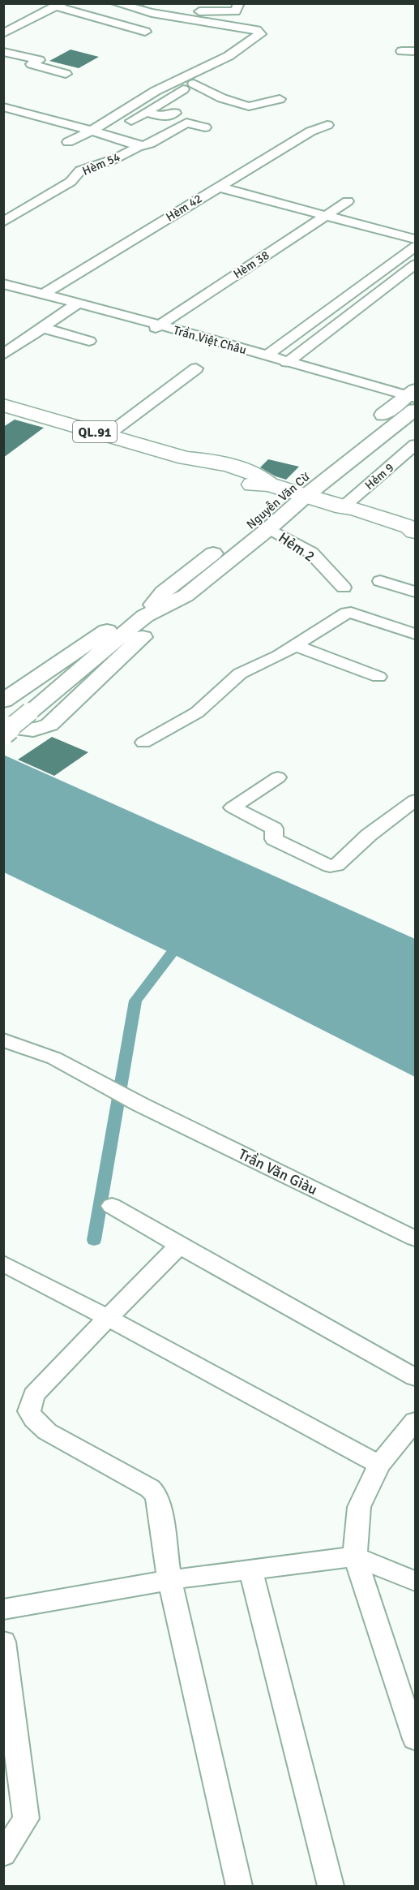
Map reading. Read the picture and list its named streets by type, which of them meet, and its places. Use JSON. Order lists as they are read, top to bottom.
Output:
{
  "streets": {
    "highway": ["QL.91"],
    "main road": ["Nguyễn Văn Cừ"],
    "street": [
      "Hèm 54",
      "Hèm 42",
      "Hèm 38",
      "Trần Việt Châu",
      "Hẻm 9",
      "Hẻm 2",
      "Trần Văn Giàu"
    ]
  },
  "crossings": [
    ["Hèm 42", "Trần Việt Châu"],
    ["Hèm 38", "Trần Việt Châu"],
    ["Trần Việt Châu", "Nguyễn Văn Cừ"],
    ["QL.91", "Hẻm 9"],
    ["QL.91", "Nguyễn Văn Cừ"],
    ["Nguyễn Văn Cừ", "Hẻm 2"]
  ]
}
